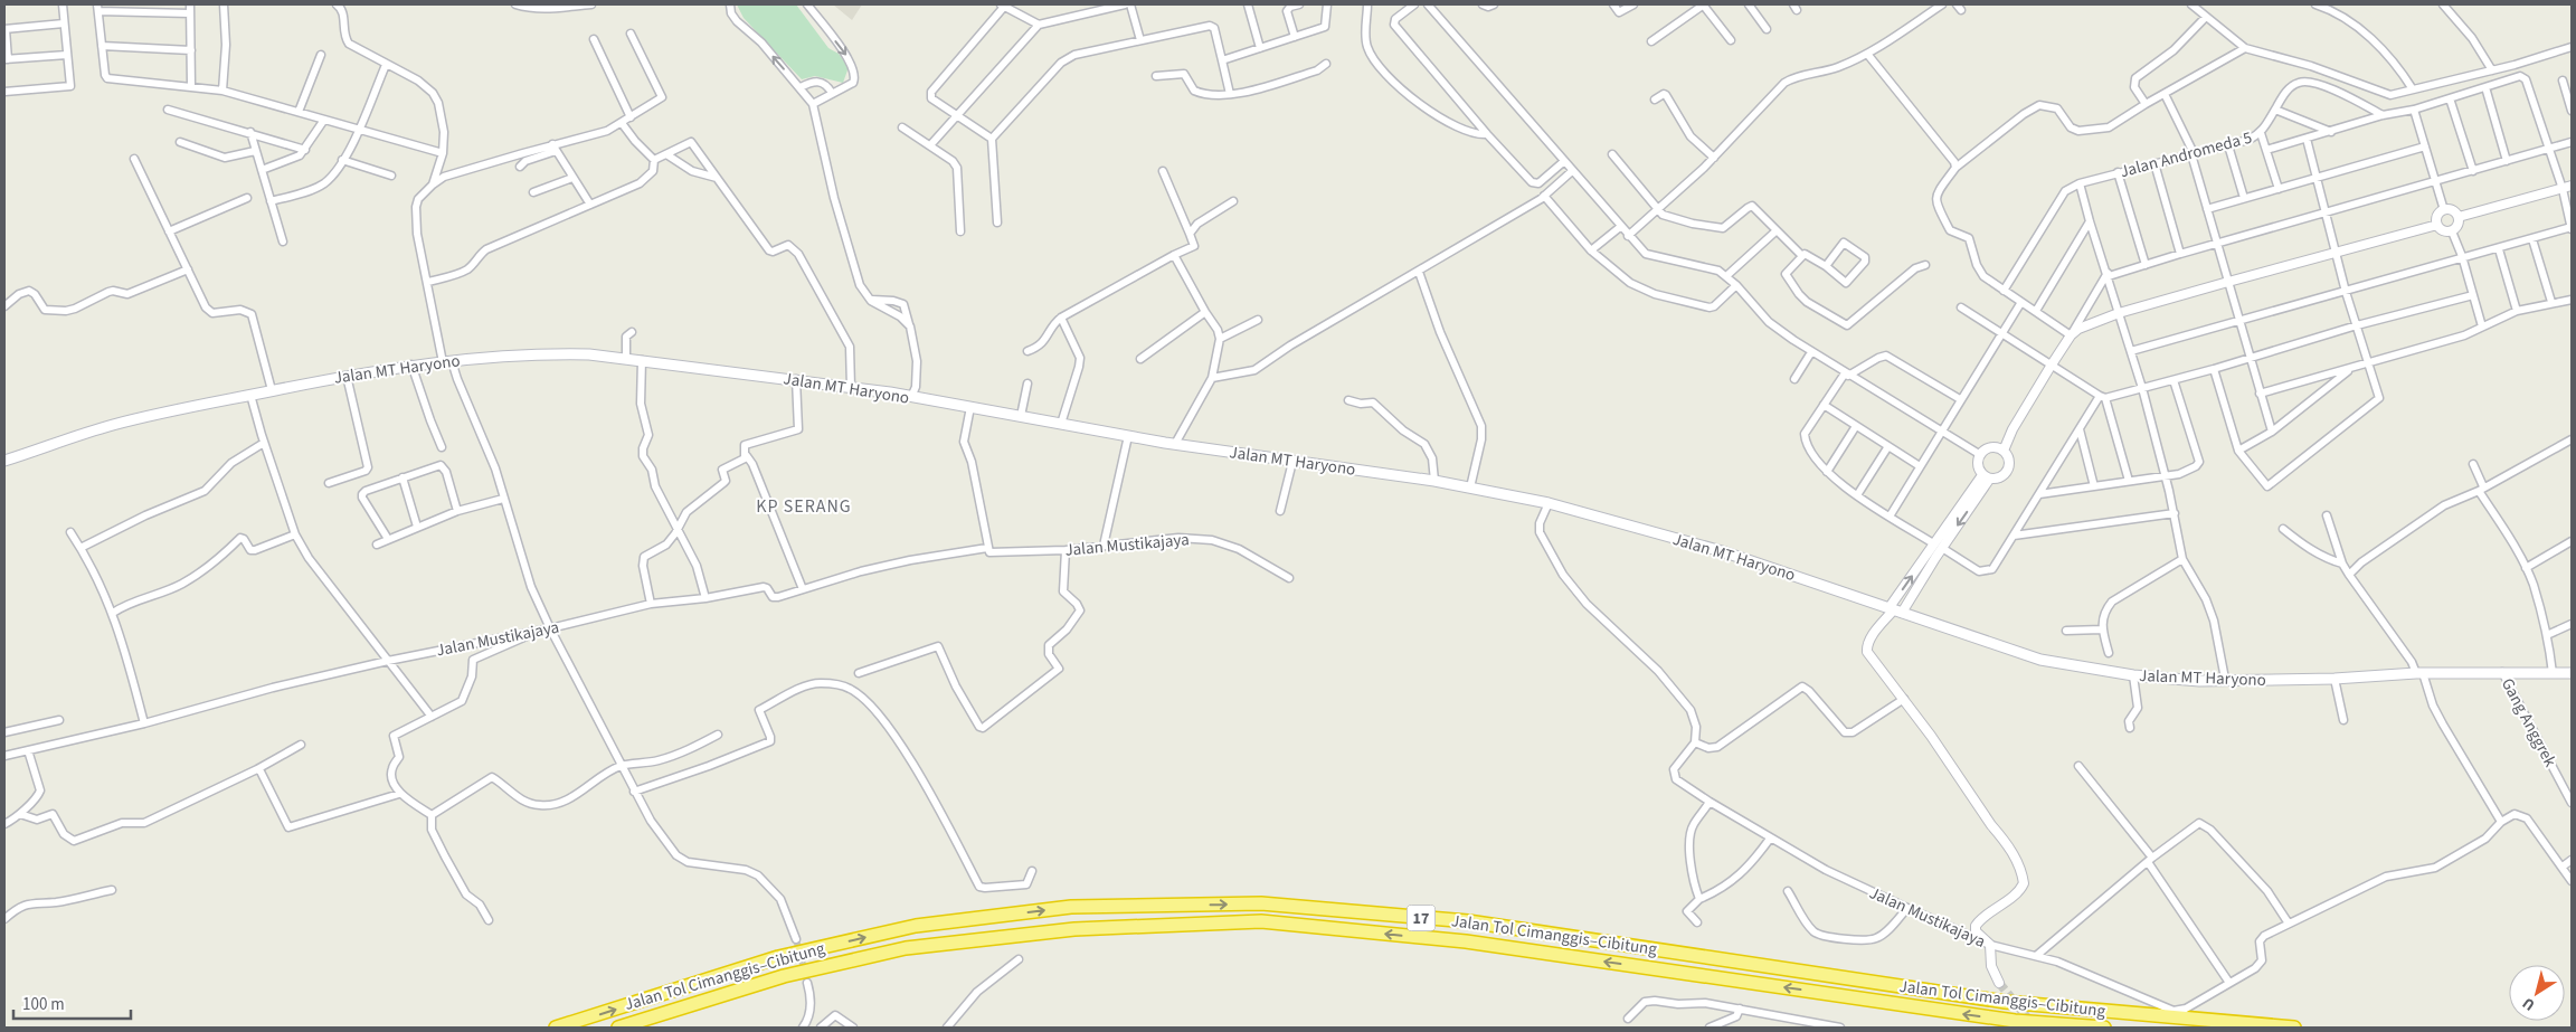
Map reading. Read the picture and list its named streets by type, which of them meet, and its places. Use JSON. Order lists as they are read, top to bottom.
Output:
{
  "streets": {
    "highway": ["17", "Jalan Tol Cimanggis–Cibitung"],
    "main road": ["Jalan MT Haryono"],
    "street": ["Jalan Andromeda 5", "Jalan Mustikajaya", "Gang Anggrek"]
  },
  "crossings": [
    ["Jalan MT Haryono", "Gang Anggrek"]
  ],
  "districts": ["KP SERANG"],
  "scale_bar": "100 m",
  "north": "bottom left"
}
